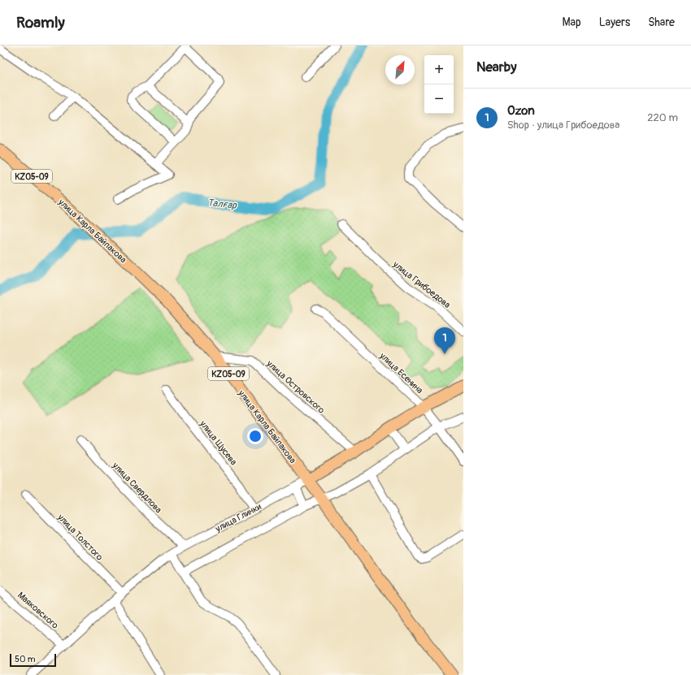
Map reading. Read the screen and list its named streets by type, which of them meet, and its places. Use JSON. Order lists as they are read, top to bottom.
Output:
{
  "streets": {
    "main road": ["KZ05-09", "улица Карла Байпакова", "улица Глинки"],
    "street": [
      "улица Грибоедова",
      "улица Есенина",
      "улица Островского",
      "улица Щусева",
      "улица Свердлова",
      "улица Толстого",
      "Маяковского"
    ]
  },
  "crossings": [
    ["улица Карла Байпакова", "улица Островского"],
    ["улица Карла Байпакова", "улица Глинки"],
    ["улица Есенина", "улица Глинки"],
    ["улица Островского", "улица Глинки"],
    ["улица Щусева", "улица Глинки"],
    ["улица Свердлова", "улица Глинки"],
    ["улица Глинки", "улица Толстого"],
    ["улица Глинки", "Маяковского"]
  ],
  "water": ["Талғар"],
  "scale_bar": "50 m",
  "north": "top right",
  "page": {
    "header": "Roamly",
    "nav": ["Map", "Layers", "Share"],
    "heading": "Nearby",
    "map_buttons": ["+", "−"],
    "list": [
      {
        "mark": "1",
        "name": "Ozon",
        "note": "Shop · улица Грибоедова",
        "value": "220 m"
      }
    ],
    "pins": "1",
    "scale": "50 m"
  }
}
